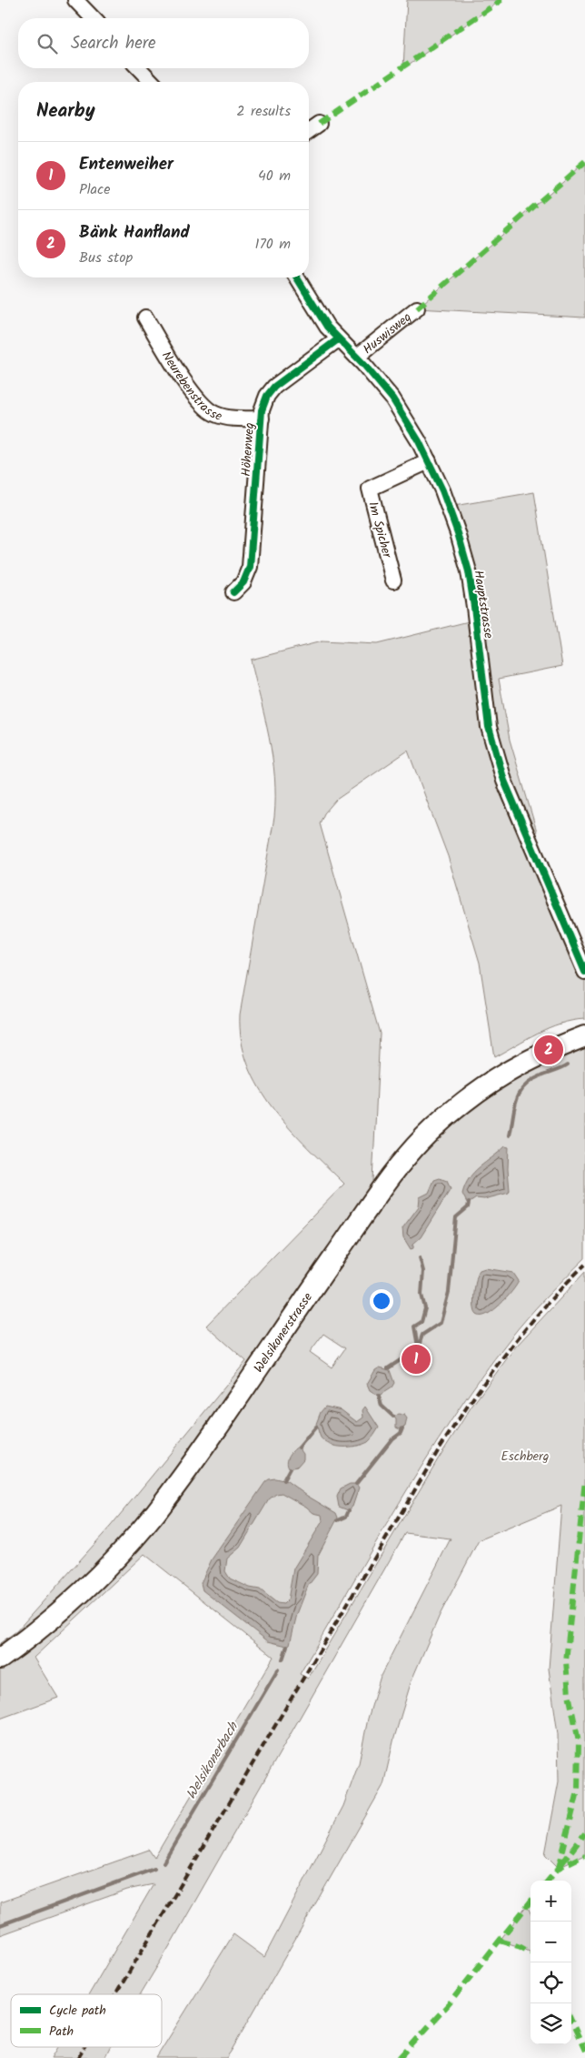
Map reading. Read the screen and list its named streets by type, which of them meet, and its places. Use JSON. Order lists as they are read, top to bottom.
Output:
{
  "streets": {
    "main road": ["Welsikonerstrasse"],
    "street": [
      "Huswisweg",
      "Neurebenstrasse",
      "Höhenweg",
      "Im Spicher",
      "Hauptstrasse"
    ]
  },
  "crossings": [
    ["Huswisweg", "Hauptstrasse"],
    ["Neurebenstrasse", "Höhenweg"],
    ["Höhenweg", "Hauptstrasse"],
    ["Im Spicher", "Hauptstrasse"]
  ],
  "water": ["Welsikonerbach"],
  "parks": ["Eschberg"],
  "legend": ["Cycle path", "Path"],
  "page": {
    "search": "Search here",
    "heading": ["Nearby", "2 results"],
    "list": [
      {
        "mark": "1",
        "name": "Entenweiher",
        "note": "Place",
        "value": "40 m"
      },
      {
        "mark": "2",
        "name": "Bänk Hanfland",
        "note": "Bus stop",
        "value": "170 m"
      }
    ],
    "pins": ["2", "1"],
    "map_buttons": ["+", "−"]
  }
}
